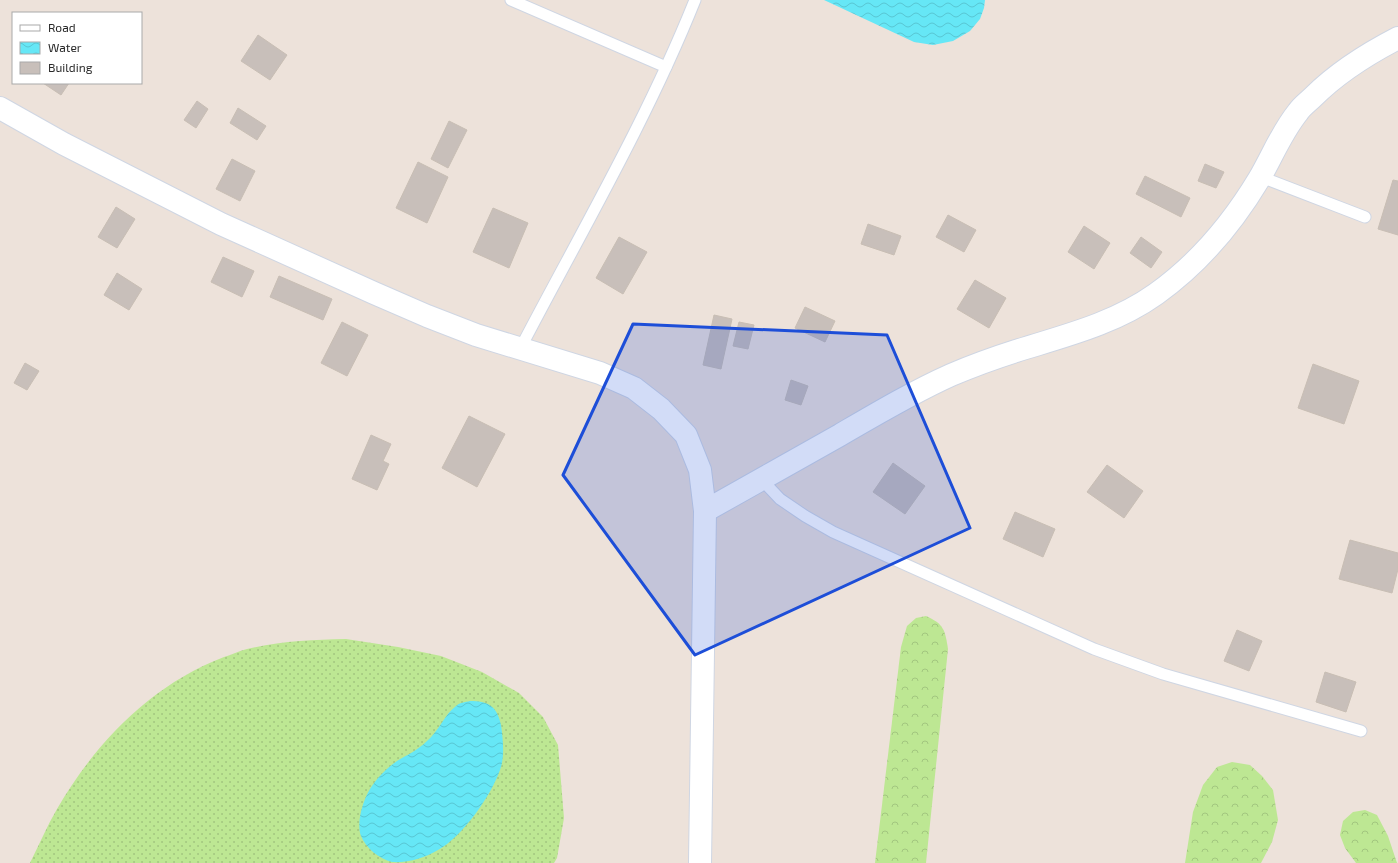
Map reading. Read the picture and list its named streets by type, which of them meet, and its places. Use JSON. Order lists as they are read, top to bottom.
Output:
{
  "legend": ["Road", "Water", "Building"]
}
